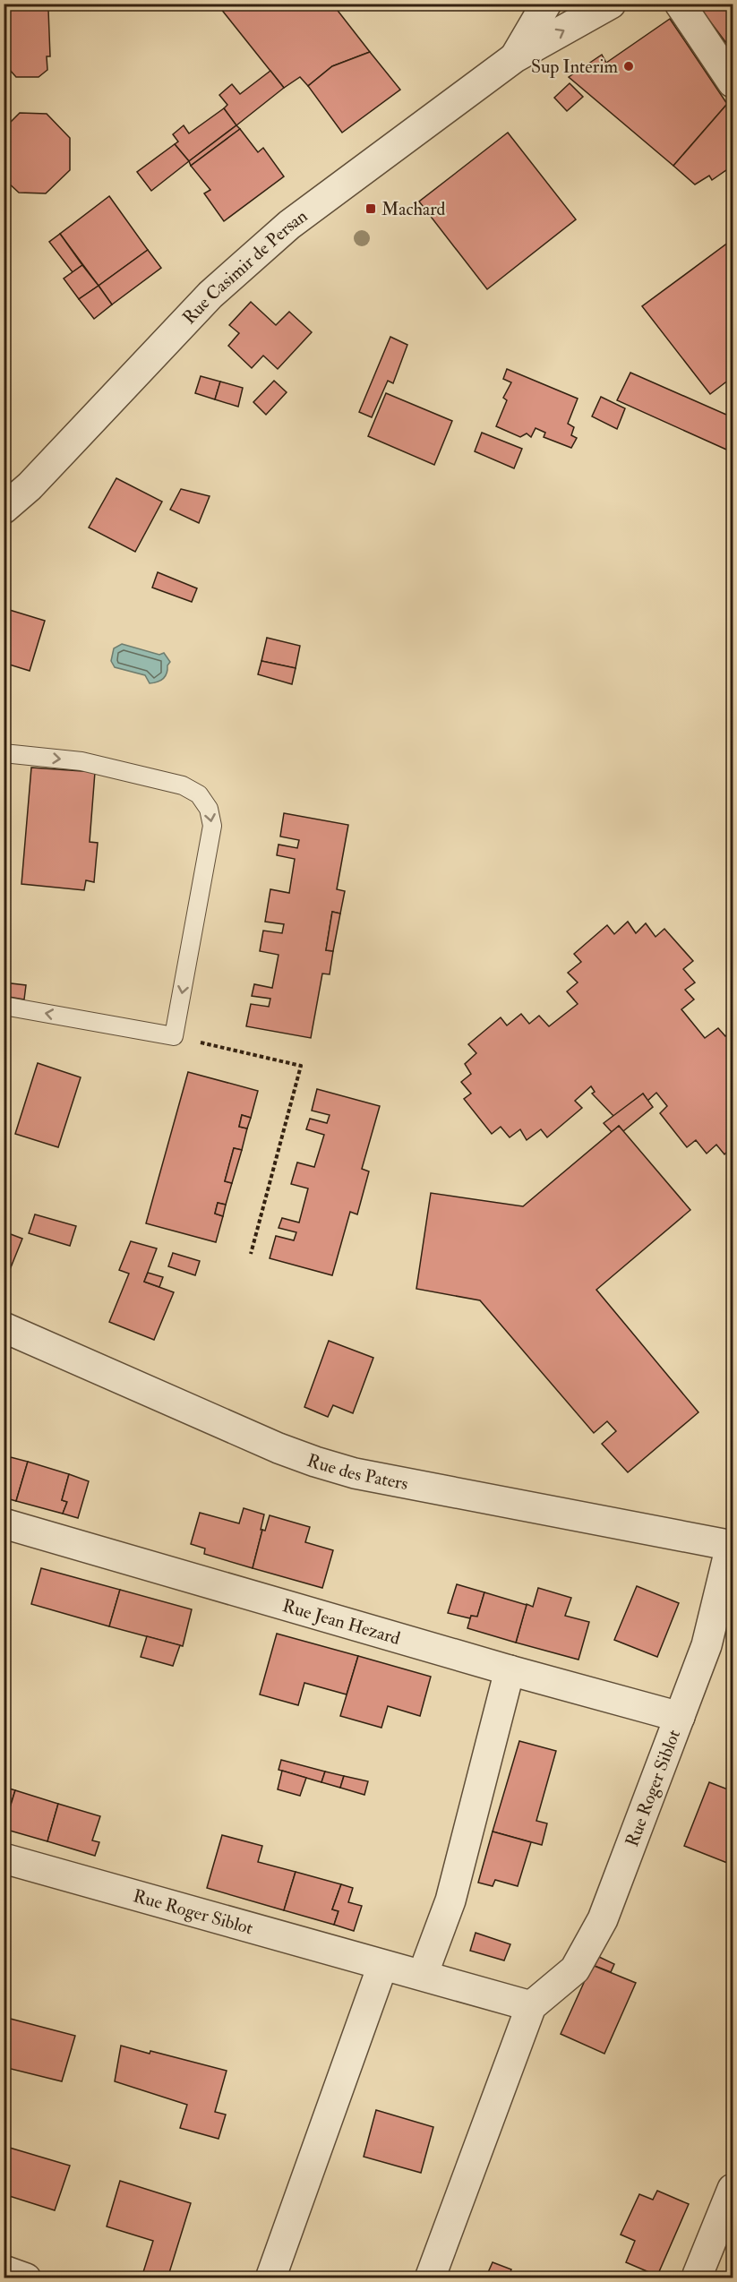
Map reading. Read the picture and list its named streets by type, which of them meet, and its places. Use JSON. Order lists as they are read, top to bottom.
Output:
{
  "streets": {
    "street": [
      "Rue Casimir de Persan",
      "Rue des Paters",
      "Rue Jean Hezard",
      "Rue Roger Siblot"
    ]
  },
  "crossings": [
    ["Rue des Paters", "Rue Roger Siblot"],
    ["Rue Jean Hezard", "Rue Roger Siblot"]
  ],
  "places": {
    "other": ["Sup Interim"],
    "transit": ["Machard"]
  }
}
